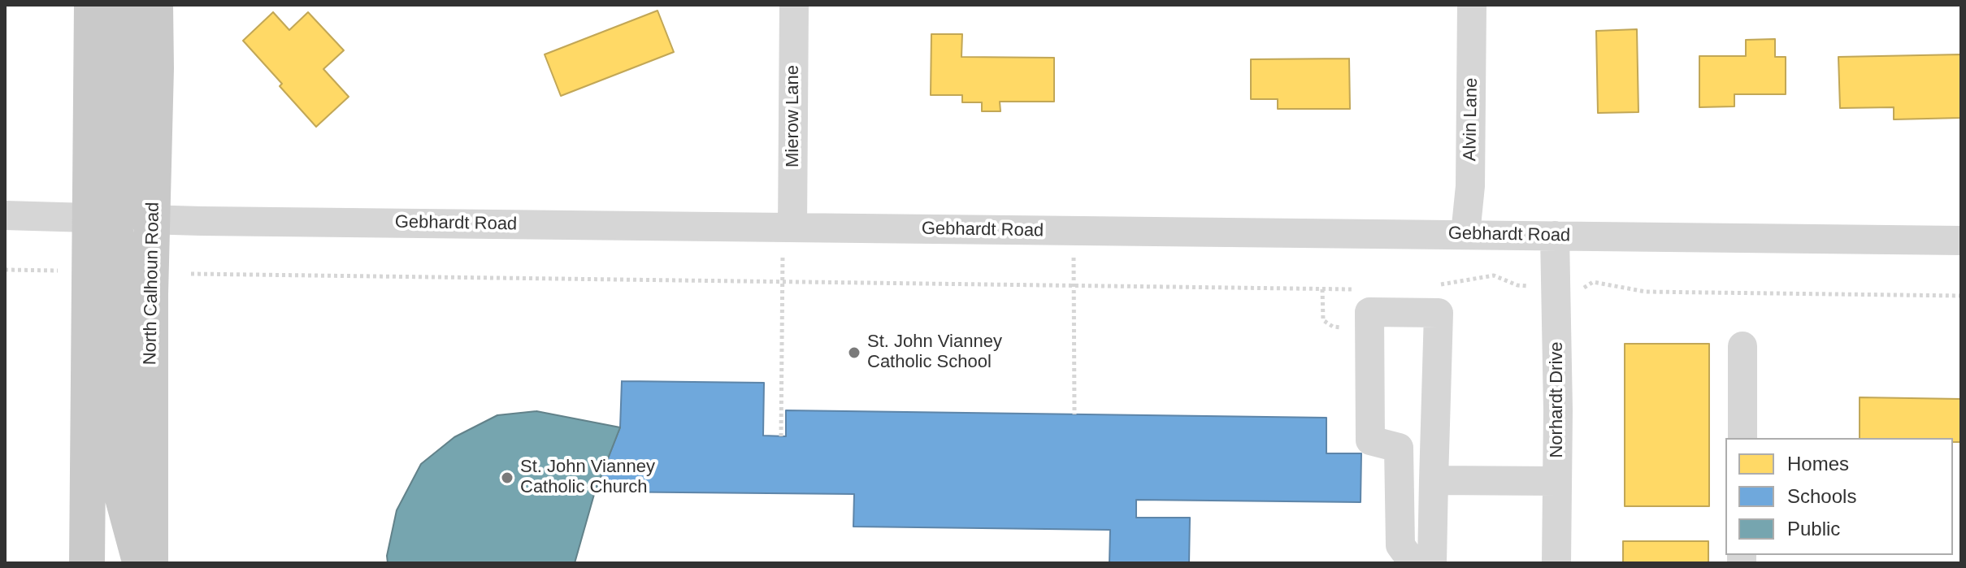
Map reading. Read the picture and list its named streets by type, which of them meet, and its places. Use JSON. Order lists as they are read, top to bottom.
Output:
{
  "streets": {
    "main road": ["North Calhoun Road"],
    "street": [
      "Mierow Lane",
      "Alvin Lane",
      "Gebhardt Road",
      "Norhardt Drive"
    ]
  },
  "crossings": [
    ["Mierow Lane", "Gebhardt Road"],
    ["Alvin Lane", "Gebhardt Road"],
    ["Gebhardt Road", "North Calhoun Road"],
    ["Gebhardt Road", "Norhardt Drive"]
  ],
  "places": ["St. John Vianney Catholic School", "St. John Vianney Catholic Church"],
  "legend": ["Homes", "Schools", "Public"]
}
